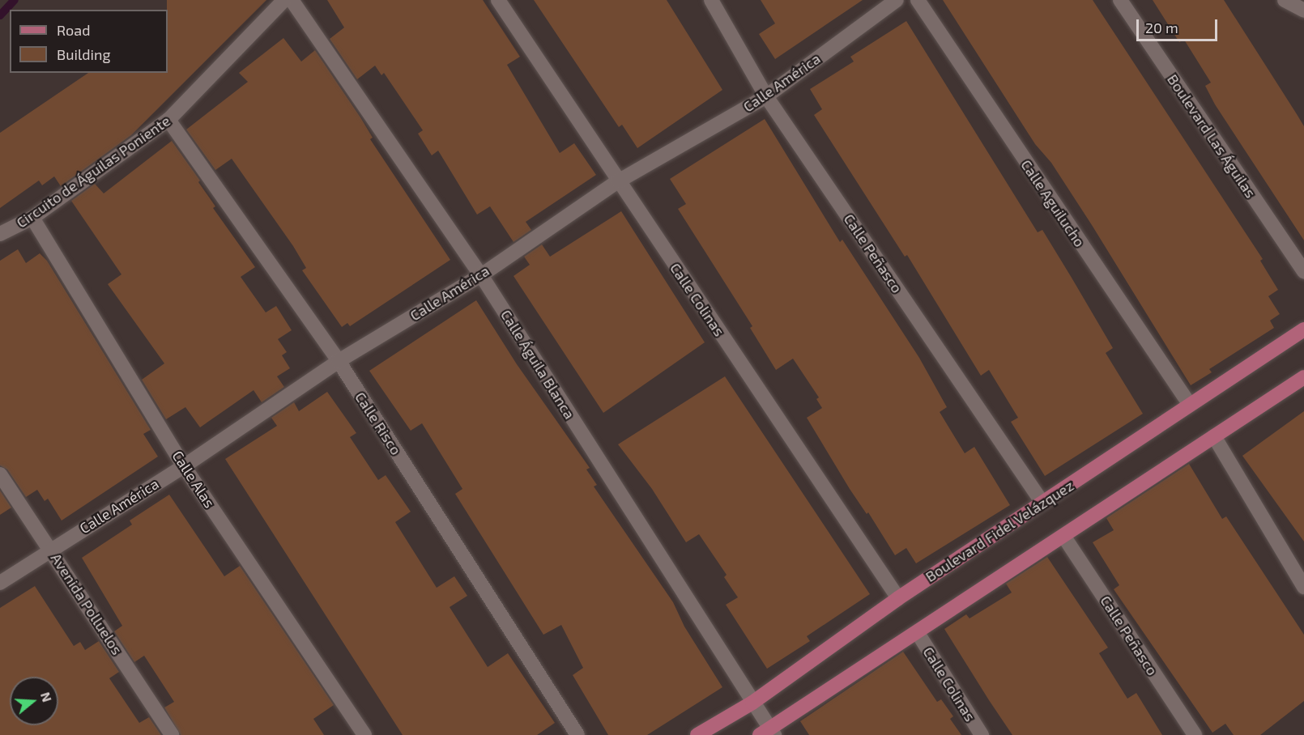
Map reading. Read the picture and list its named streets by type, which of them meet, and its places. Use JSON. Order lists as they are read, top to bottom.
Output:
{
  "streets": {
    "main road": ["Boulevard Fidel Velázquez"],
    "street": [
      "Calle América",
      "Boulevard Las Águilas",
      "Circuito de Águilas Poniente",
      "Calle Aguilucho",
      "Calle Peñasco",
      "Calle Colinas",
      "Calle Águila Blanca",
      "Calle Risco",
      "Calle Alas",
      "Avenida Polluelos"
    ]
  },
  "crossings": [
    ["Calle América", "Calle Peñasco"],
    ["Calle América", "Calle Colinas"],
    ["Calle América", "Calle Águila Blanca"],
    ["Calle América", "Calle Risco"],
    ["Calle América", "Calle Alas"],
    ["Calle América", "Avenida Polluelos"],
    ["Circuito de Águilas Poniente", "Calle Risco"],
    ["Circuito de Águilas Poniente", "Calle Alas"],
    ["Calle Aguilucho", "Boulevard Fidel Velázquez"],
    ["Calle Peñasco", "Boulevard Fidel Velázquez"],
    ["Calle Colinas", "Boulevard Fidel Velázquez"],
    ["Calle Águila Blanca", "Boulevard Fidel Velázquez"]
  ],
  "legend": ["Road", "Building"],
  "scale_bar": "20 m",
  "north": "right"
}
